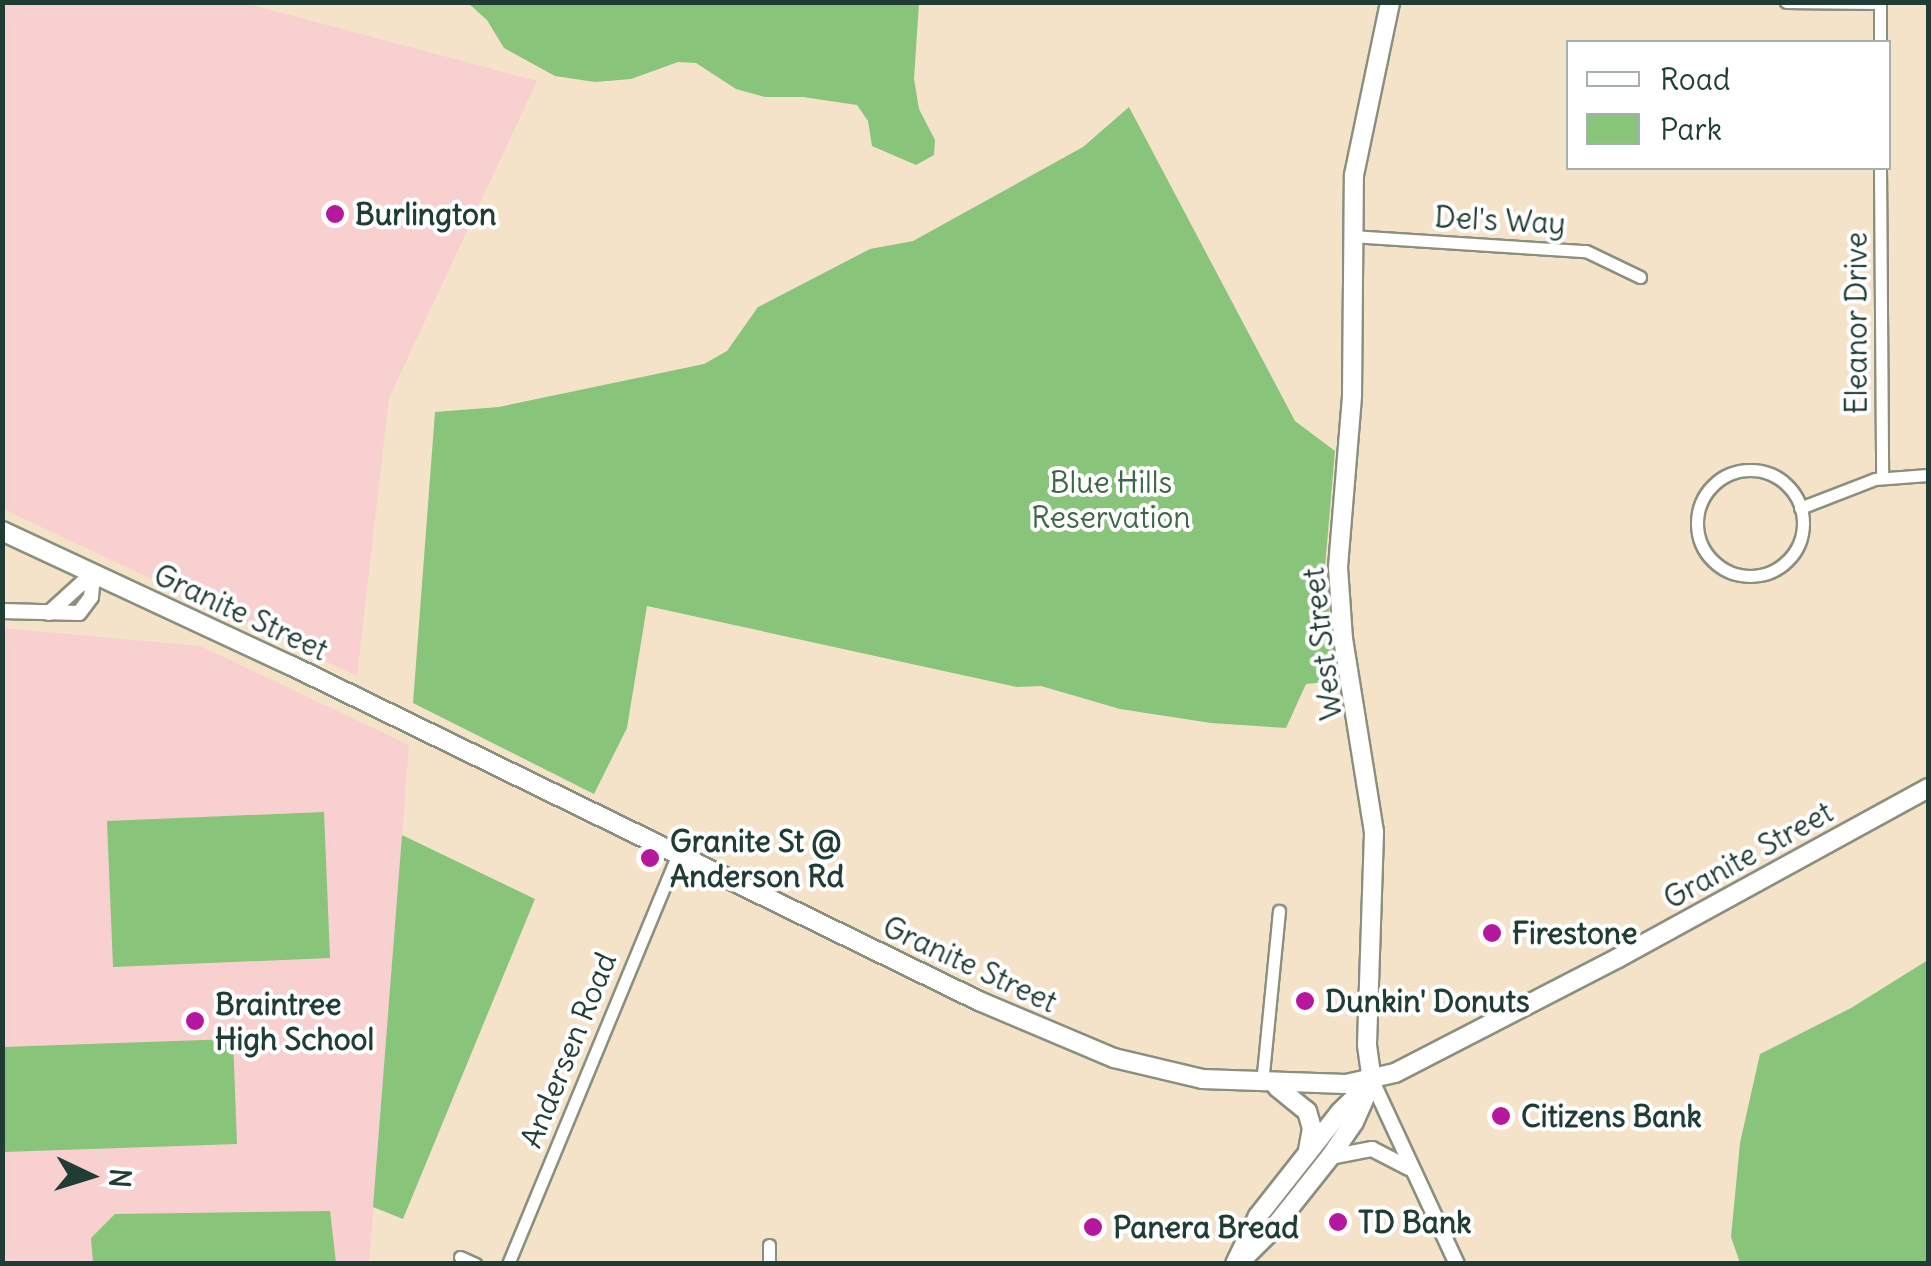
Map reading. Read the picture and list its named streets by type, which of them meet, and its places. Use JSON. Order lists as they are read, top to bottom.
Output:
{
  "streets": {
    "main road": ["Granite Street", "West Street"],
    "street": ["Del's Way", "Eleanor Drive", "Andersen Road"]
  },
  "crossings": [
    ["Del's Way", "West Street"],
    ["Granite Street", "West Street"],
    ["Granite Street", "Andersen Road"]
  ],
  "parks": ["Blue Hills Reservation"],
  "places": [
    "Burlington",
    "Granite St @ Anderson Rd",
    "Firestone",
    "Dunkin' Donuts",
    "Braintree High School",
    "Citizens Bank",
    "TD Bank",
    "Panera Bread"
  ],
  "legend": ["Road", "Park"],
  "north": "right"
}
